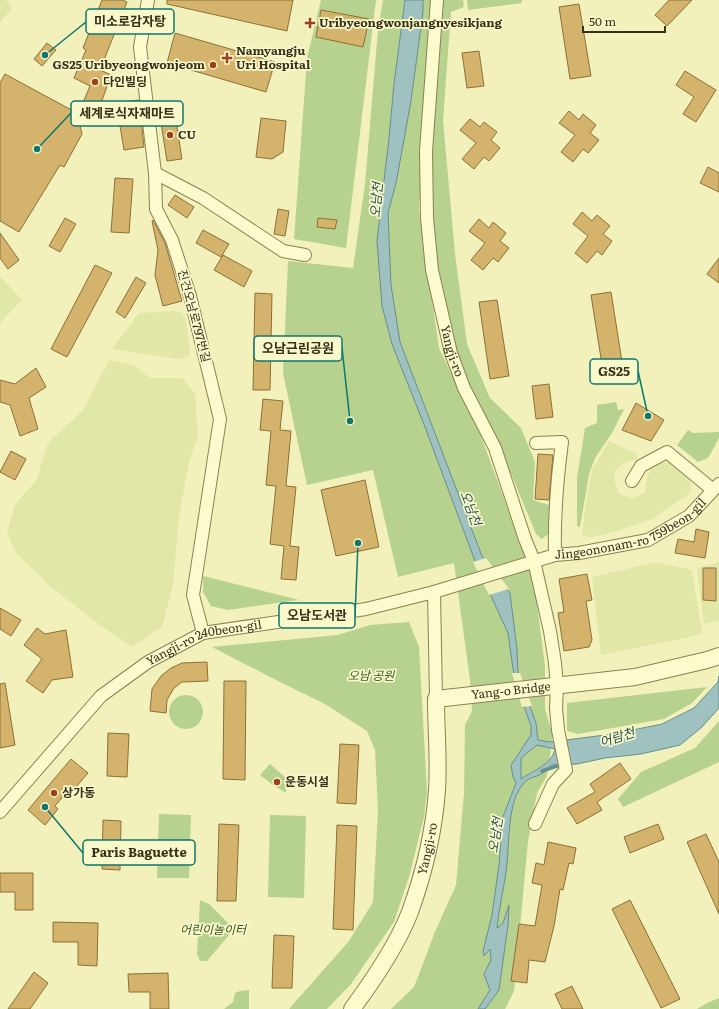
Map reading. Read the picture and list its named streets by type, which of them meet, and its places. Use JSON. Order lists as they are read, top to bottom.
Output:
{
  "streets": {
    "street": [
      "진건오남로797번길",
      "Yangji-ro",
      "Jingeononam-ro 759beon-gil",
      "Yangji-ro 240beon-gil",
      "Yang-o Bridge"
    ]
  },
  "crossings": [
    ["진건오남로797번길", "Yangji-ro 240beon-gil"],
    ["Yangji-ro", "Jingeononam-ro 759beon-gil"],
    ["Yangji-ro", "Yang-o Bridge"],
    ["Jingeononam-ro 759beon-gil", "Yangji-ro 240beon-gil"]
  ],
  "water": ["오남천", "어람천"],
  "parks": ["오남 공원", "어린이놀이터"],
  "places": {
    "health": ["Uribyeongwonjangnyesikjang", "Namyangju Uri Hospital"],
    "other": [
      "미소로감자탕",
      "GS25 Uribyeongwonjeom",
      "다인빌딩",
      "CU",
      "세계로식자재마트",
      "GS25",
      "오남근린공원",
      "오남도서관",
      "운동시설",
      "상가동",
      "Paris Baguette"
    ]
  },
  "scale_bar": "50 m"
}
